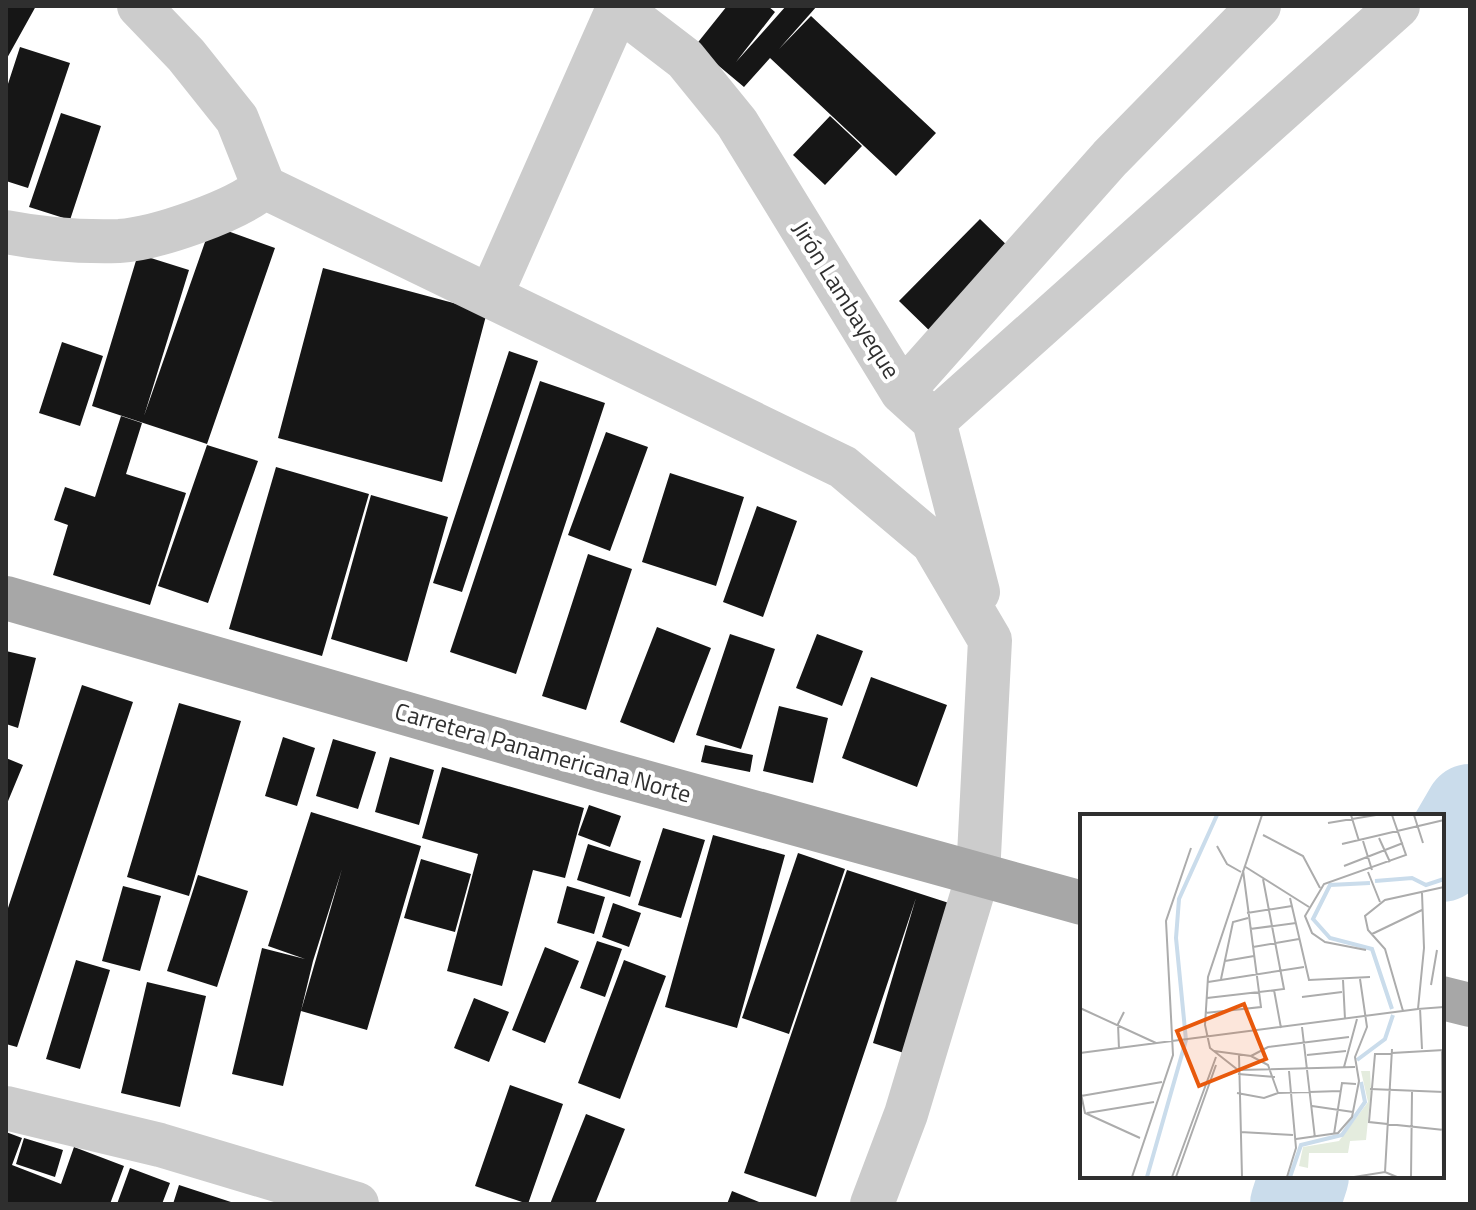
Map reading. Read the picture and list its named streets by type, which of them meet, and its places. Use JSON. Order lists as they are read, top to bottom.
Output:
{
  "streets": {
    "main road": ["Carretera Panamericana Norte"],
    "street": ["Jirón Lambayeque"]
  }
}
